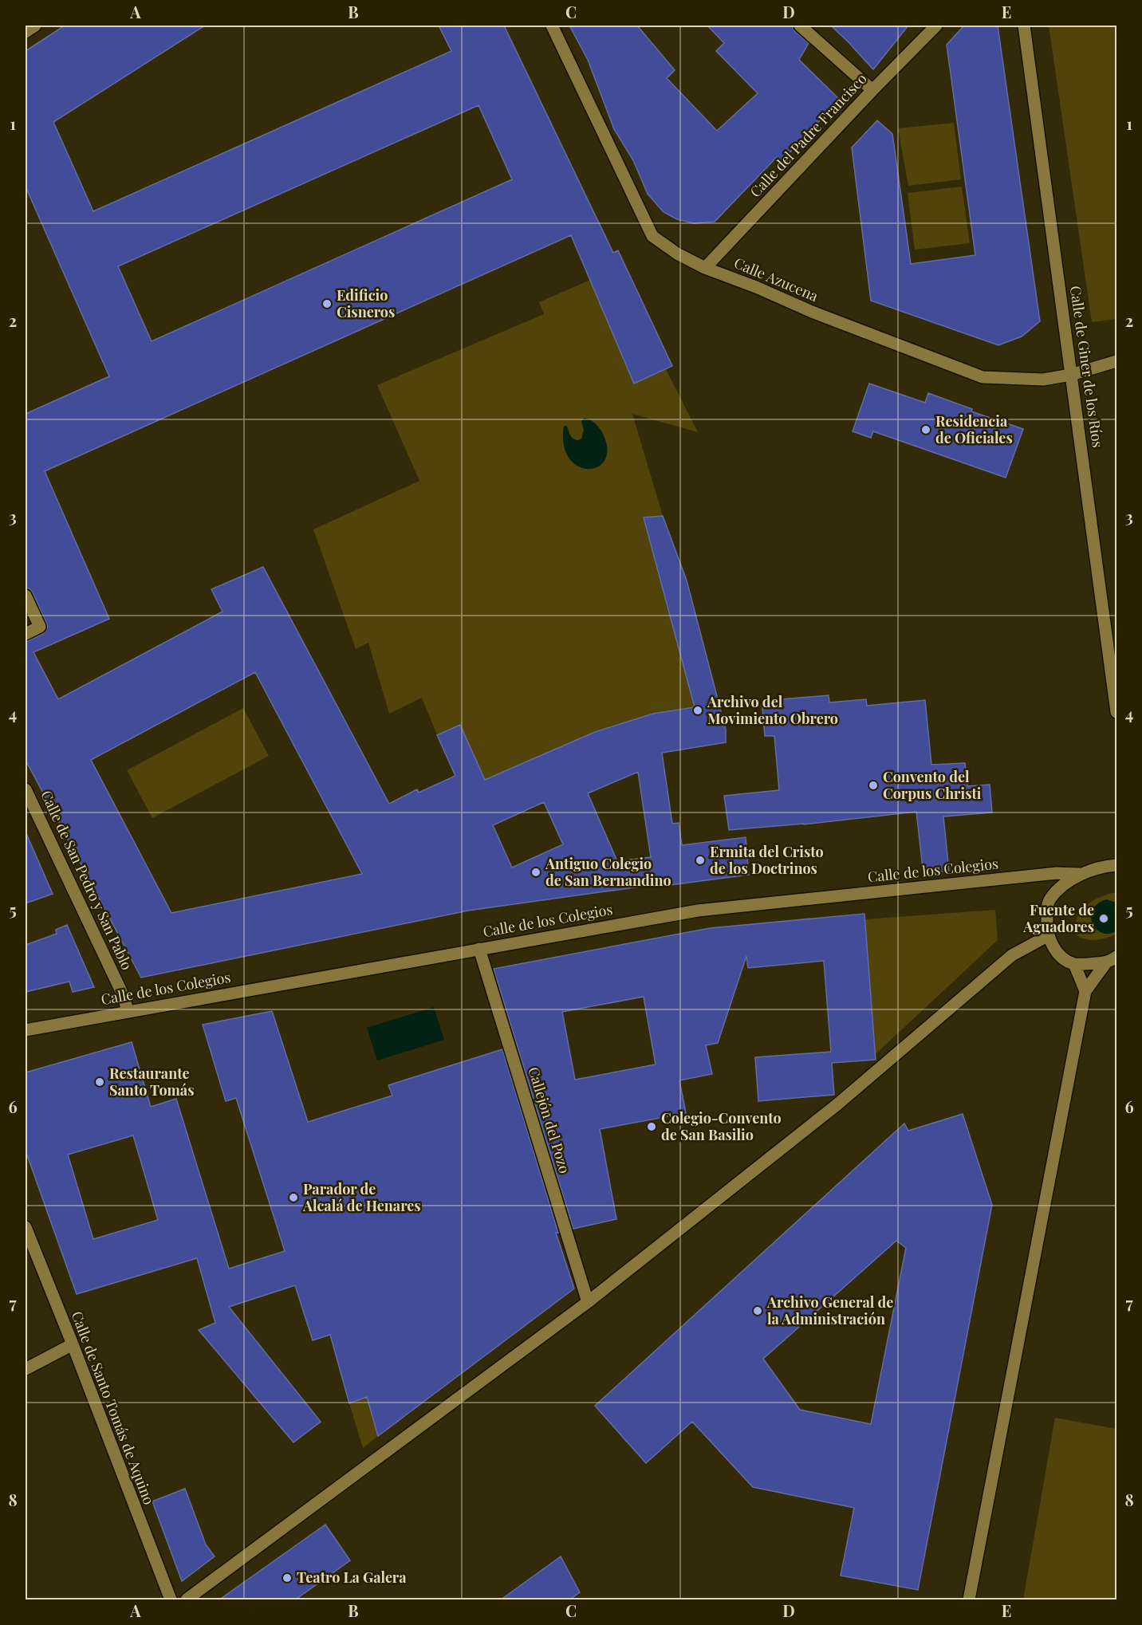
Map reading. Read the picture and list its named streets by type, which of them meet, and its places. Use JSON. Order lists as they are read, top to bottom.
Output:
{
  "streets": {
    "street": [
      "Calle del Padre Francisco",
      "Calle Azucena",
      "Calle de Giner de los Ríos",
      "Calle de los Colegios",
      "Calle de San Pedro y San Pablo",
      "Callejón del Pozo",
      "Calle de Santo Tomás de Aquino"
    ]
  },
  "crossings": [
    ["Calle del Padre Francisco", "Calle Azucena"],
    ["Calle Azucena", "Calle de Giner de los Ríos"],
    ["Calle de los Colegios", "Calle de San Pedro y San Pablo"],
    ["Calle de los Colegios", "Callejón del Pozo"]
  ],
  "places": [
    "Edificio Cisneros",
    "Residencia de Oficiales",
    "Archivo del Movimiento Obrero",
    "Convento del Corpus Christi",
    "Ermita del Cristo de los Doctrinos",
    "Antiguo Colegio de San Bernandino",
    "Fuente de Aguadores",
    "Restaurante Santo Tomás",
    "Colegio-Convento de San Basilio",
    "Parador de Alcalá de Henares",
    "Archivo General de la Administración",
    "Teatro La Galera"
  ],
  "grid": {
    "columns": [
      "A",
      "B",
      "C",
      "D",
      "E"
    ],
    "rows": [
      "1",
      "2",
      "3",
      "4",
      "5",
      "6",
      "7",
      "8"
    ]
  }
}
